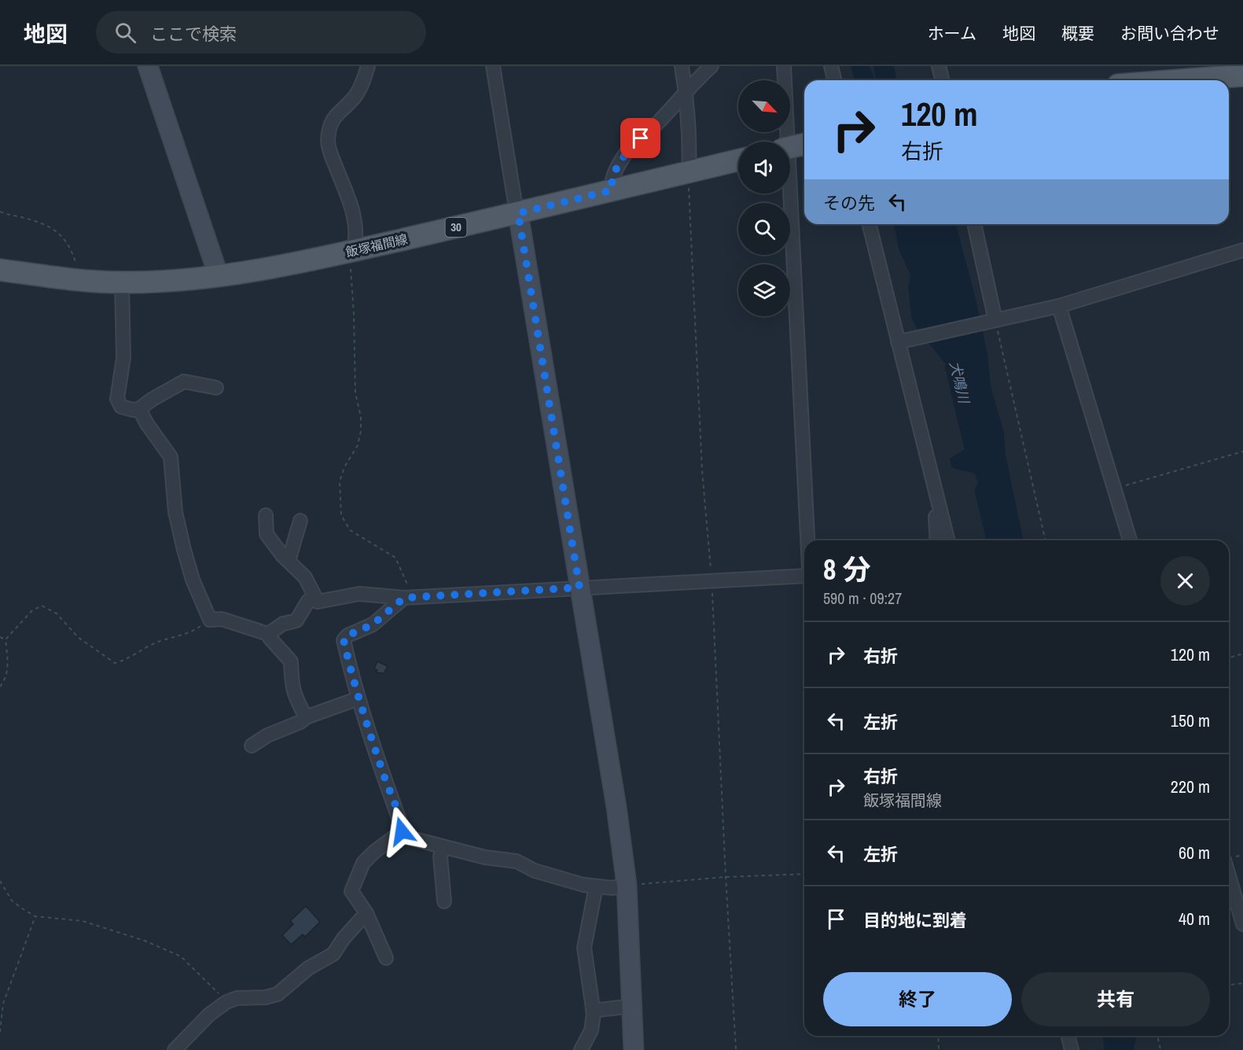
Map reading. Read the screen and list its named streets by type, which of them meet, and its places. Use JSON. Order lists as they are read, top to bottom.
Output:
{
  "streets": {
    "main road": ["30", "飯塚福間線"]
  },
  "water": ["犬鳴川"],
  "north": "bottom right",
  "page": {
    "header": "地図",
    "search": "ここで検索",
    "nav": [
      "ホーム",
      "地図",
      "概要",
      "お問い合わせ"
    ],
    "turn": ["120 m", "右折"],
    "then": "その先",
    "heading": ["8 分", "590 m · 09:27"],
    "list": [
      {
        "name": "右折",
        "value": "120 m"
      },
      {
        "name": "左折",
        "value": "150 m"
      },
      {
        "name": "右折",
        "note": "飯塚福間線",
        "value": "220 m"
      },
      {
        "name": "左折",
        "value": "60 m"
      },
      {
        "name": "目的地に到着",
        "value": "40 m"
      }
    ],
    "buttons": ["終了", "共有"]
  }
}
